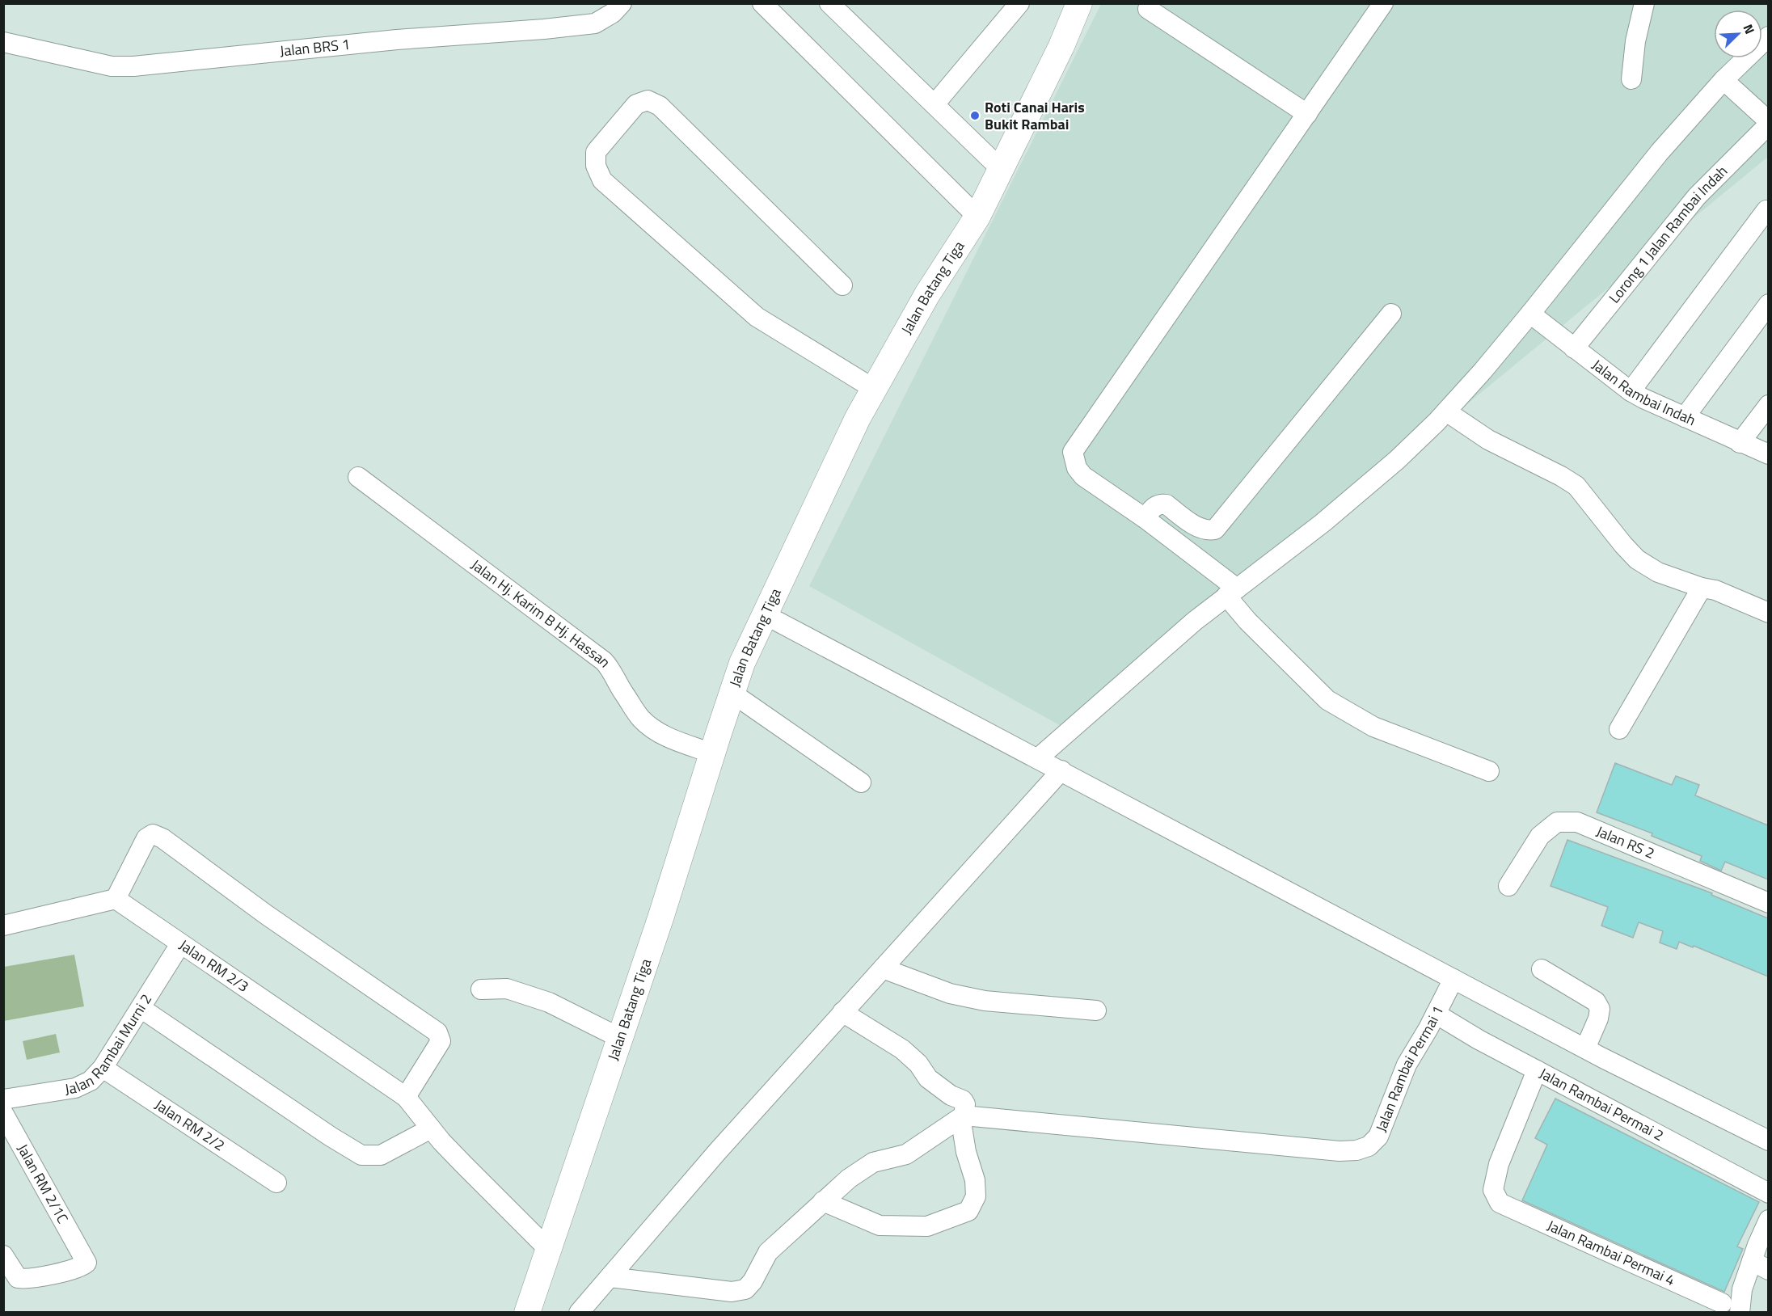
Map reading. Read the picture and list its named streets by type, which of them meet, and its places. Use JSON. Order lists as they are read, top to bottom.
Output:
{
  "streets": {
    "main road": ["Jalan Batang Tiga"],
    "street": [
      "Jalan BRS 1",
      "Lorong 1 Jalan Rambai Indah",
      "Jalan Rambai Indah",
      "Jalan Hj. Karim B Hj. Hassan",
      "Jalan RS 2",
      "Jalan RM 2/3",
      "Jalan Rambai Murni 2",
      "Jalan Rambai Permai 1",
      "Jalan Rambai Permai 2",
      "Jalan RM 2/2",
      "Jalan RM 2/1C",
      "Jalan Rambai Permai 4"
    ]
  },
  "crossings": [
    ["Lorong 1 Jalan Rambai Indah", "Jalan Rambai Indah"],
    ["Jalan Batang Tiga", "Jalan Hj. Karim B Hj. Hassan"],
    ["Jalan Batang Tiga", "Jalan RM 2/3"],
    ["Jalan RM 2/3", "Jalan Rambai Murni 2"],
    ["Jalan Rambai Murni 2", "Jalan RM 2/2"],
    ["Jalan Rambai Permai 1", "Jalan Rambai Permai 2"],
    ["Jalan Rambai Permai 2", "Jalan Rambai Permai 4"]
  ],
  "places": ["Roti Canai Haris Bukit Rambai"],
  "north": "top right"
}
